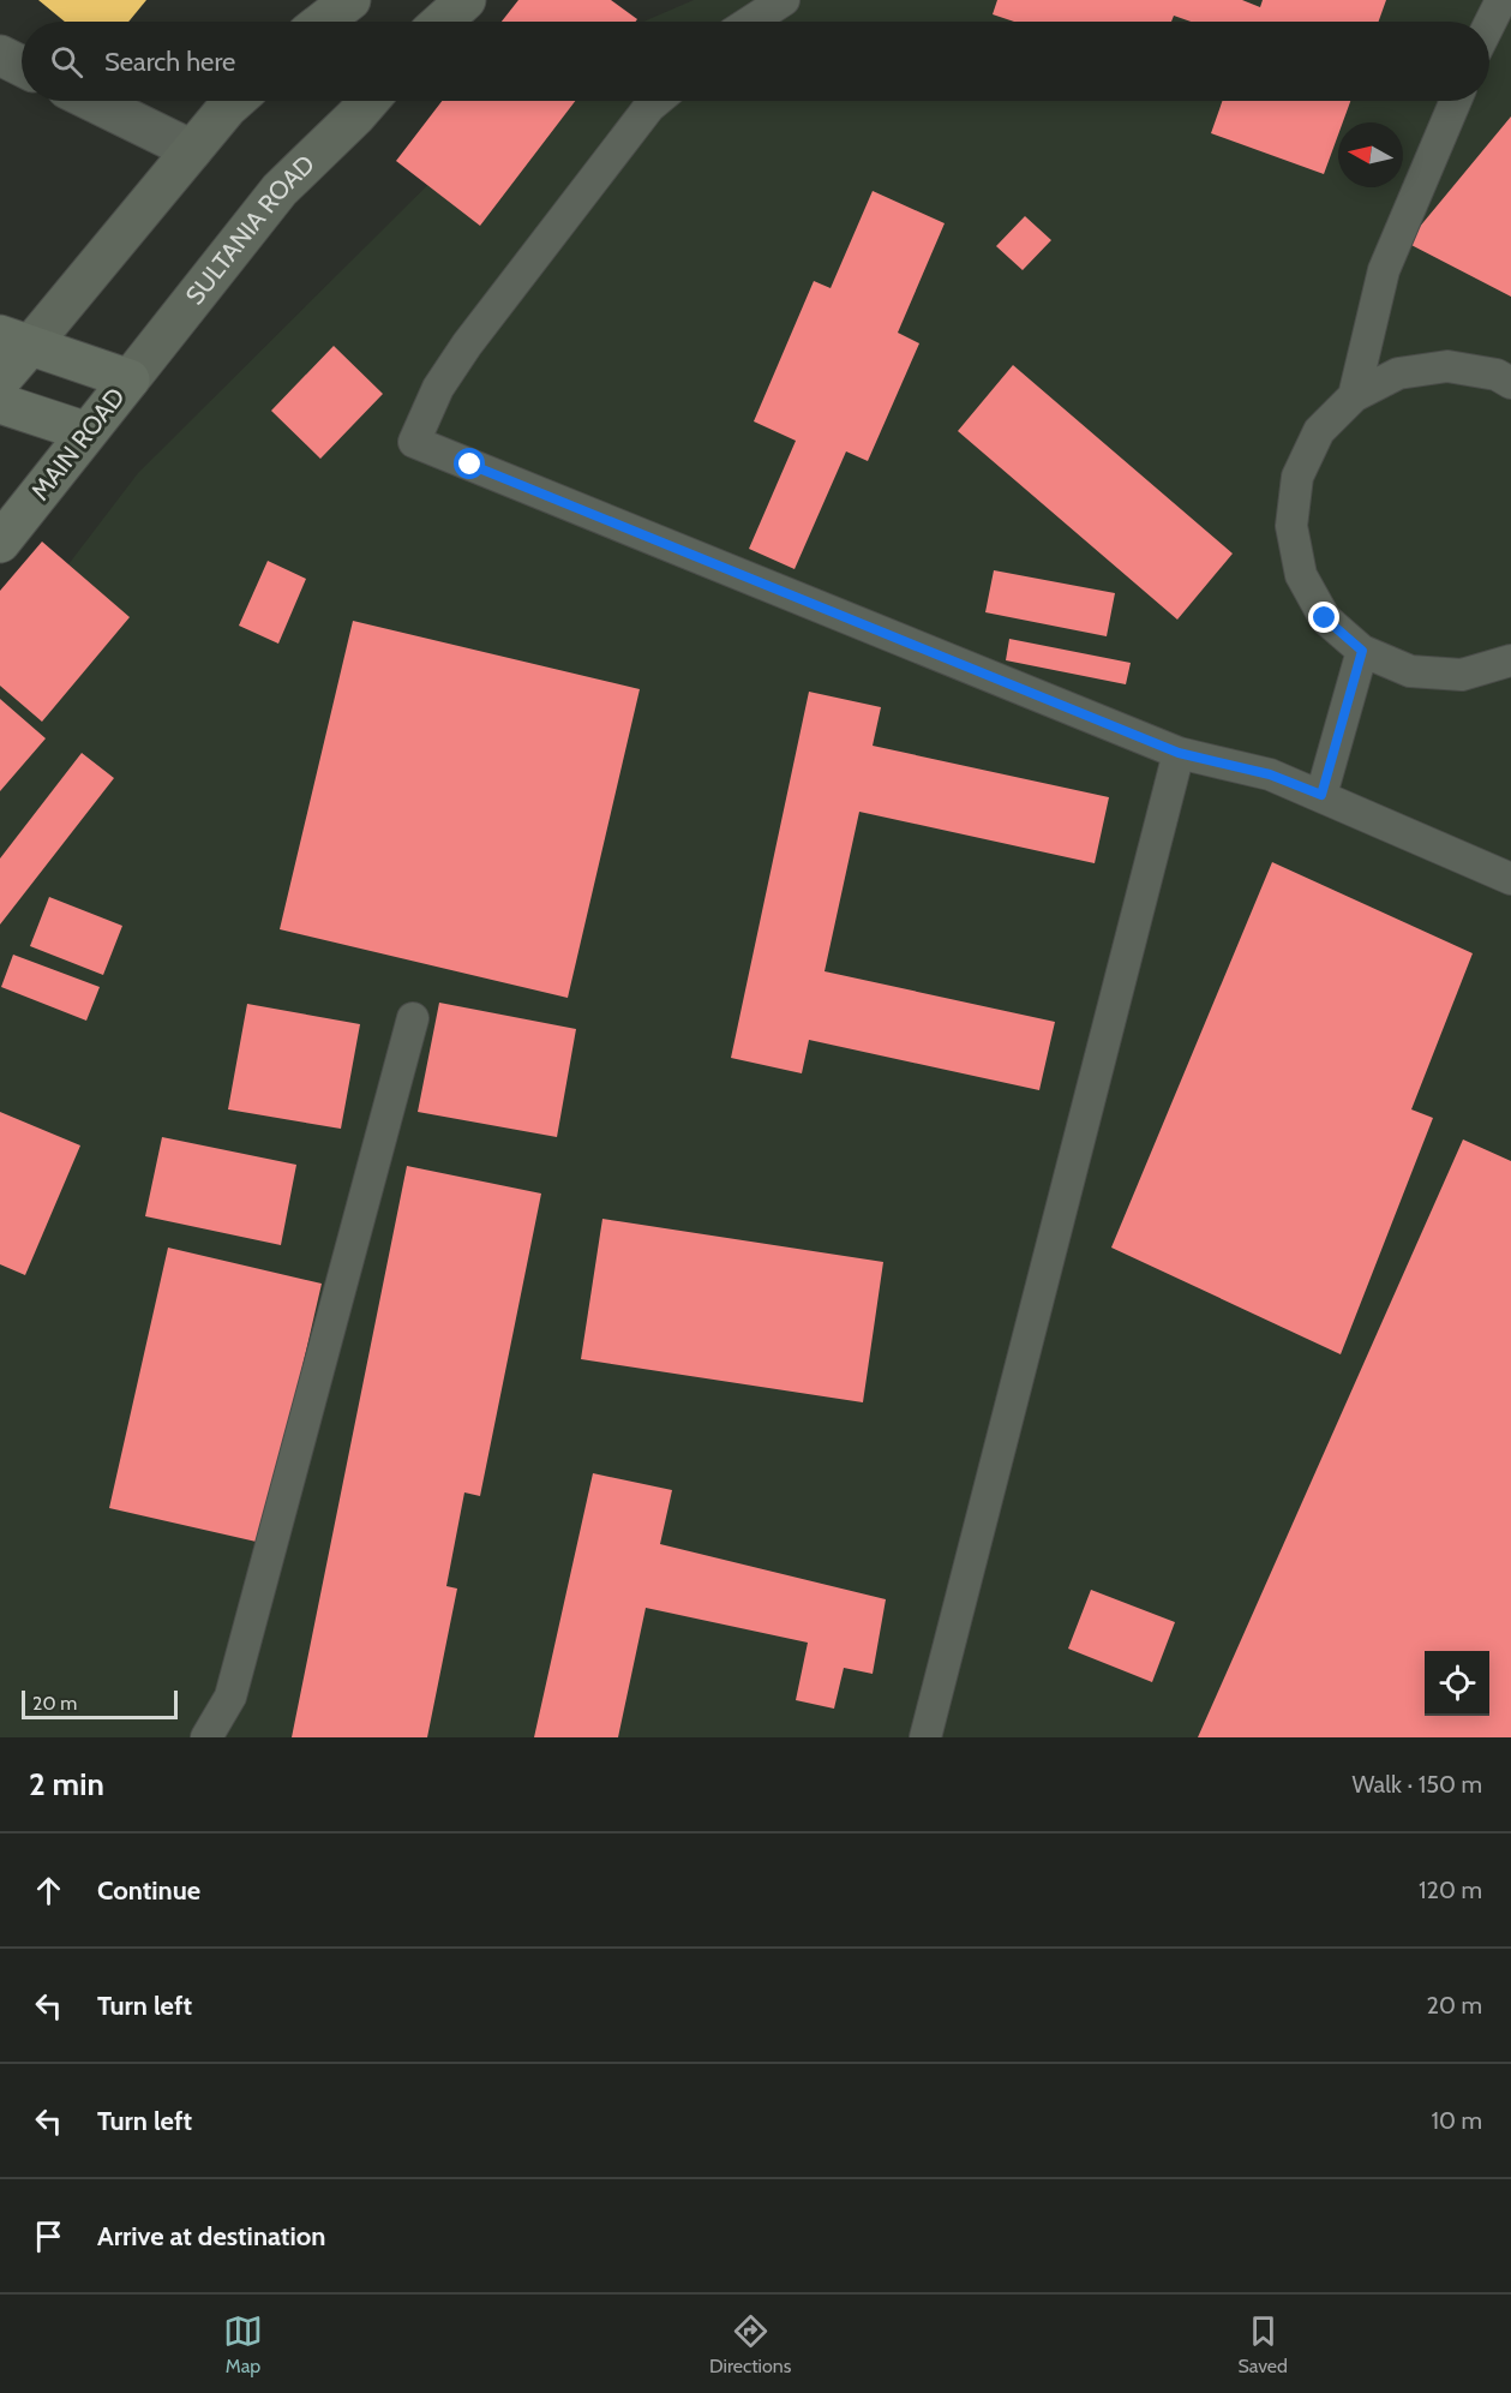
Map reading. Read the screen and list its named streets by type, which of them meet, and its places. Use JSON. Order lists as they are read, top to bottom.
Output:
{
  "streets": {
    "main road": ["SULTANIA ROAD", "MAIN ROAD"]
  },
  "crossings": [
    ["SULTANIA ROAD", "MAIN ROAD"]
  ],
  "scale_bar": "20 m",
  "north": "left",
  "page": {
    "search": "Search here",
    "scale": "20 m",
    "heading": ["2 min", "Walk · 150 m"],
    "list": [
      ["Continue", "120 m"],
      ["Turn left", "20 m"],
      ["Turn left", "10 m"],
      "Arrive at destination"
    ],
    "nav": ["Map", "Directions", "Saved"]
  }
}
